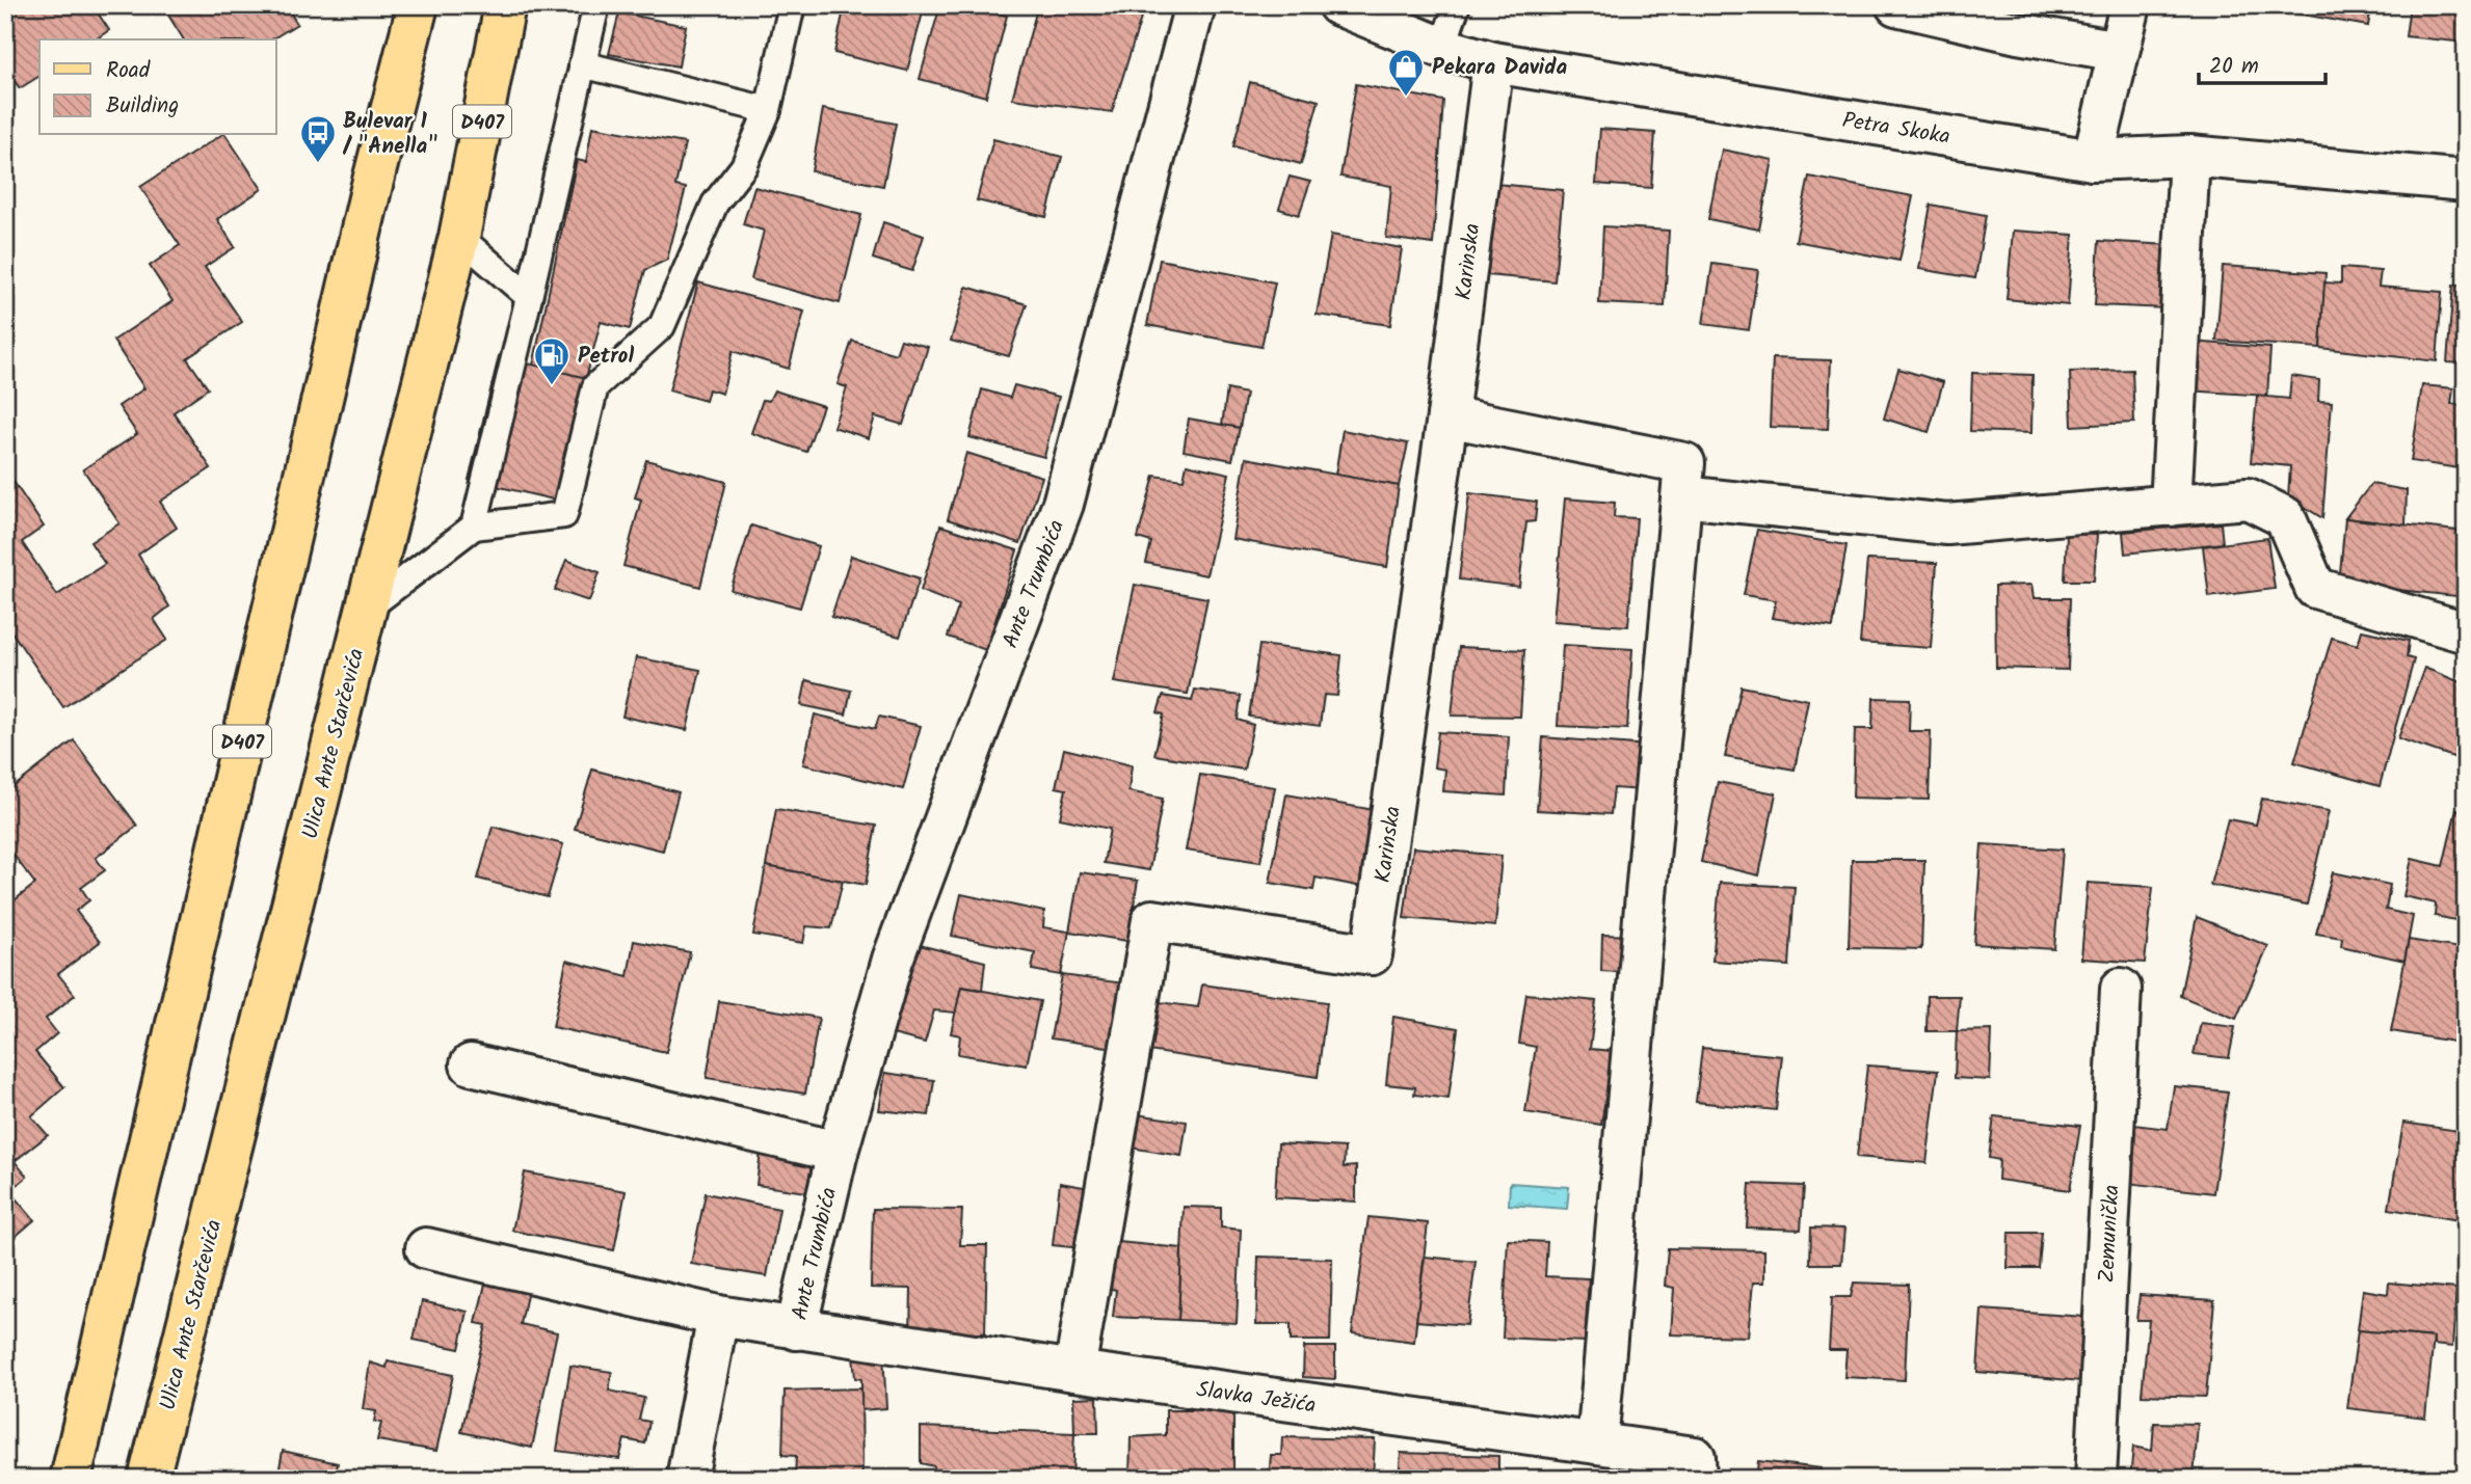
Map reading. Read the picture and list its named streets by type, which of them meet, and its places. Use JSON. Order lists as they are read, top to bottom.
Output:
{
  "streets": {
    "main road": ["D407", "Ulica Ante Starčevića"],
    "street": [
      "Petra Skoka",
      "Karinska",
      "Ante Trumbića",
      "Zemunička",
      "Slavka Ježića"
    ]
  },
  "crossings": [
    ["Petra Skoka", "Karinska"],
    ["Karinska", "Slavka Ježića"],
    ["Ante Trumbića", "Slavka Ježića"]
  ],
  "places": {
    "shop": ["Pekara Davida"],
    "bus stop": ["Bulevar 1 / \"Anella\""],
    "fuel station": ["Petrol"]
  },
  "legend": ["Road", "Building"],
  "scale_bar": "20 m"
}
